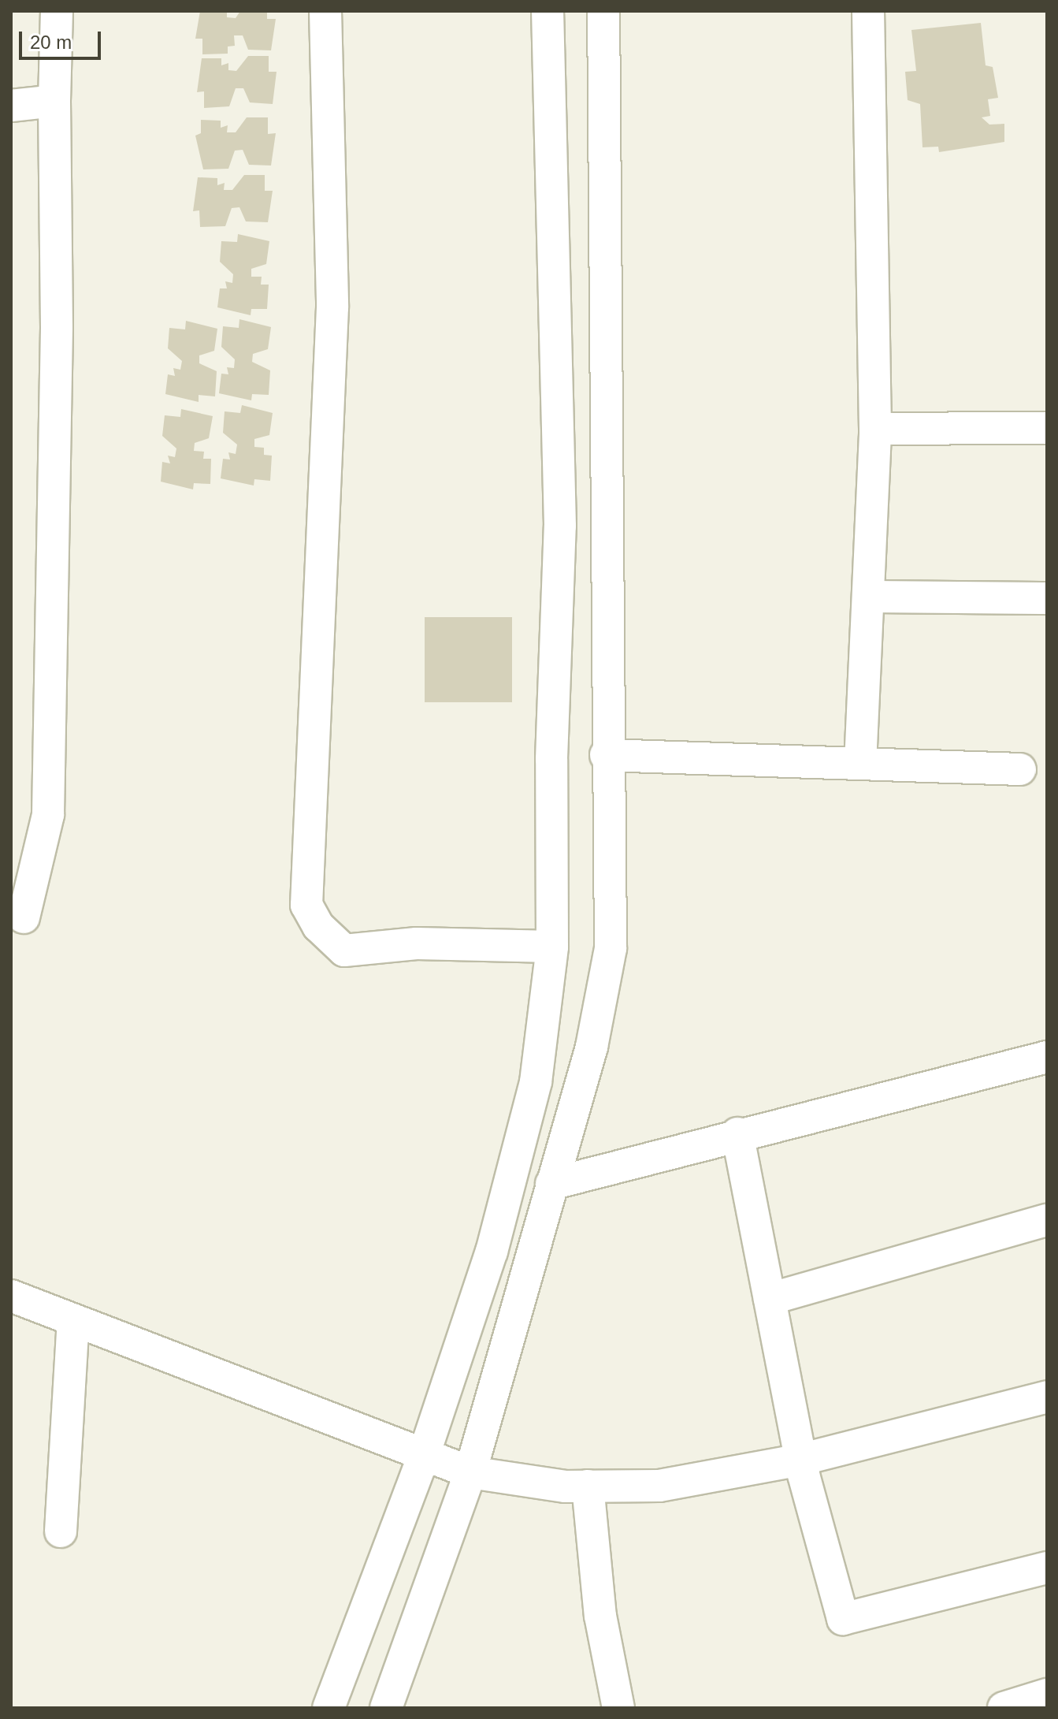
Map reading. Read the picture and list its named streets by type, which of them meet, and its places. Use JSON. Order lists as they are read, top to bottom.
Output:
{
  "scale_bar": "20 m"
}
